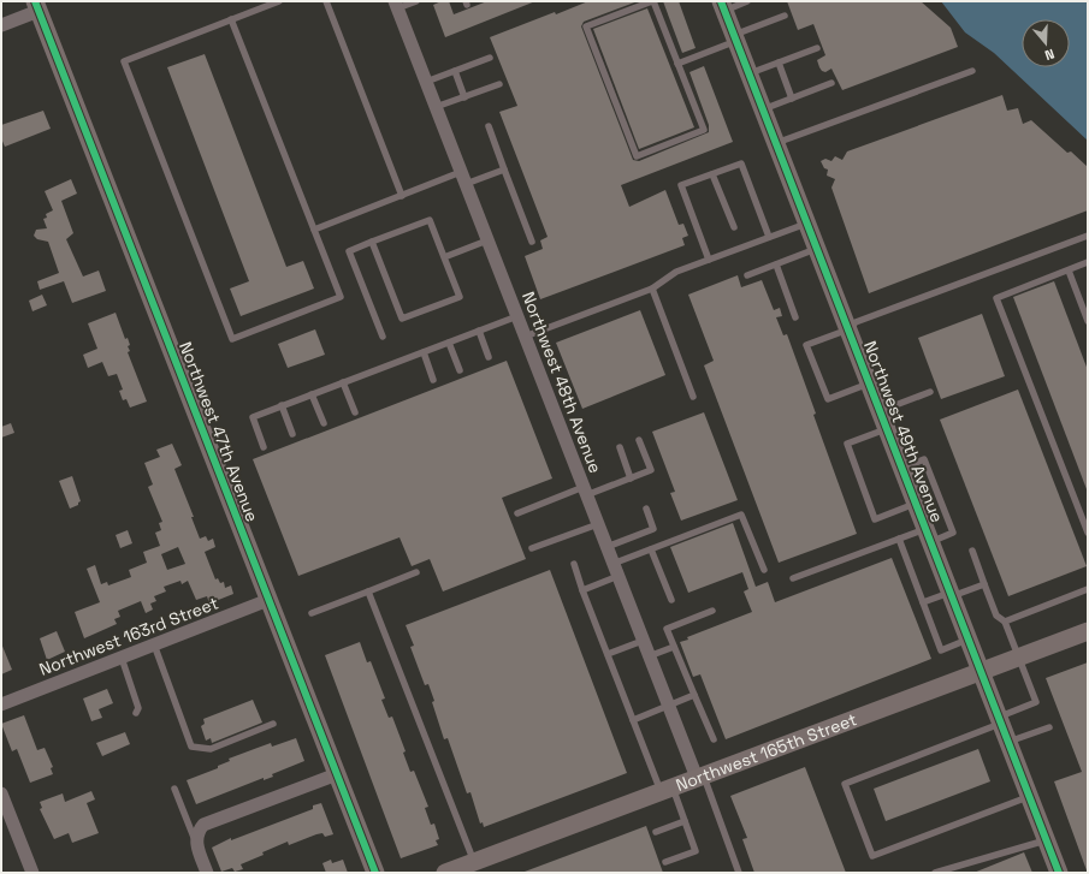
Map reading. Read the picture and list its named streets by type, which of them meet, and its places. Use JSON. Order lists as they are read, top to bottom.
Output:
{
  "streets": {
    "street": [
      "Northwest 48th Avenue",
      "Northwest 47th Avenue",
      "Northwest 49th Avenue",
      "Northwest 163rd Street",
      "Northwest 165th Street"
    ]
  },
  "crossings": [
    ["Northwest 48th Avenue", "Northwest 165th Street"],
    ["Northwest 47th Avenue", "Northwest 163rd Street"],
    ["Northwest 49th Avenue", "Northwest 165th Street"]
  ],
  "north": "bottom"
}
